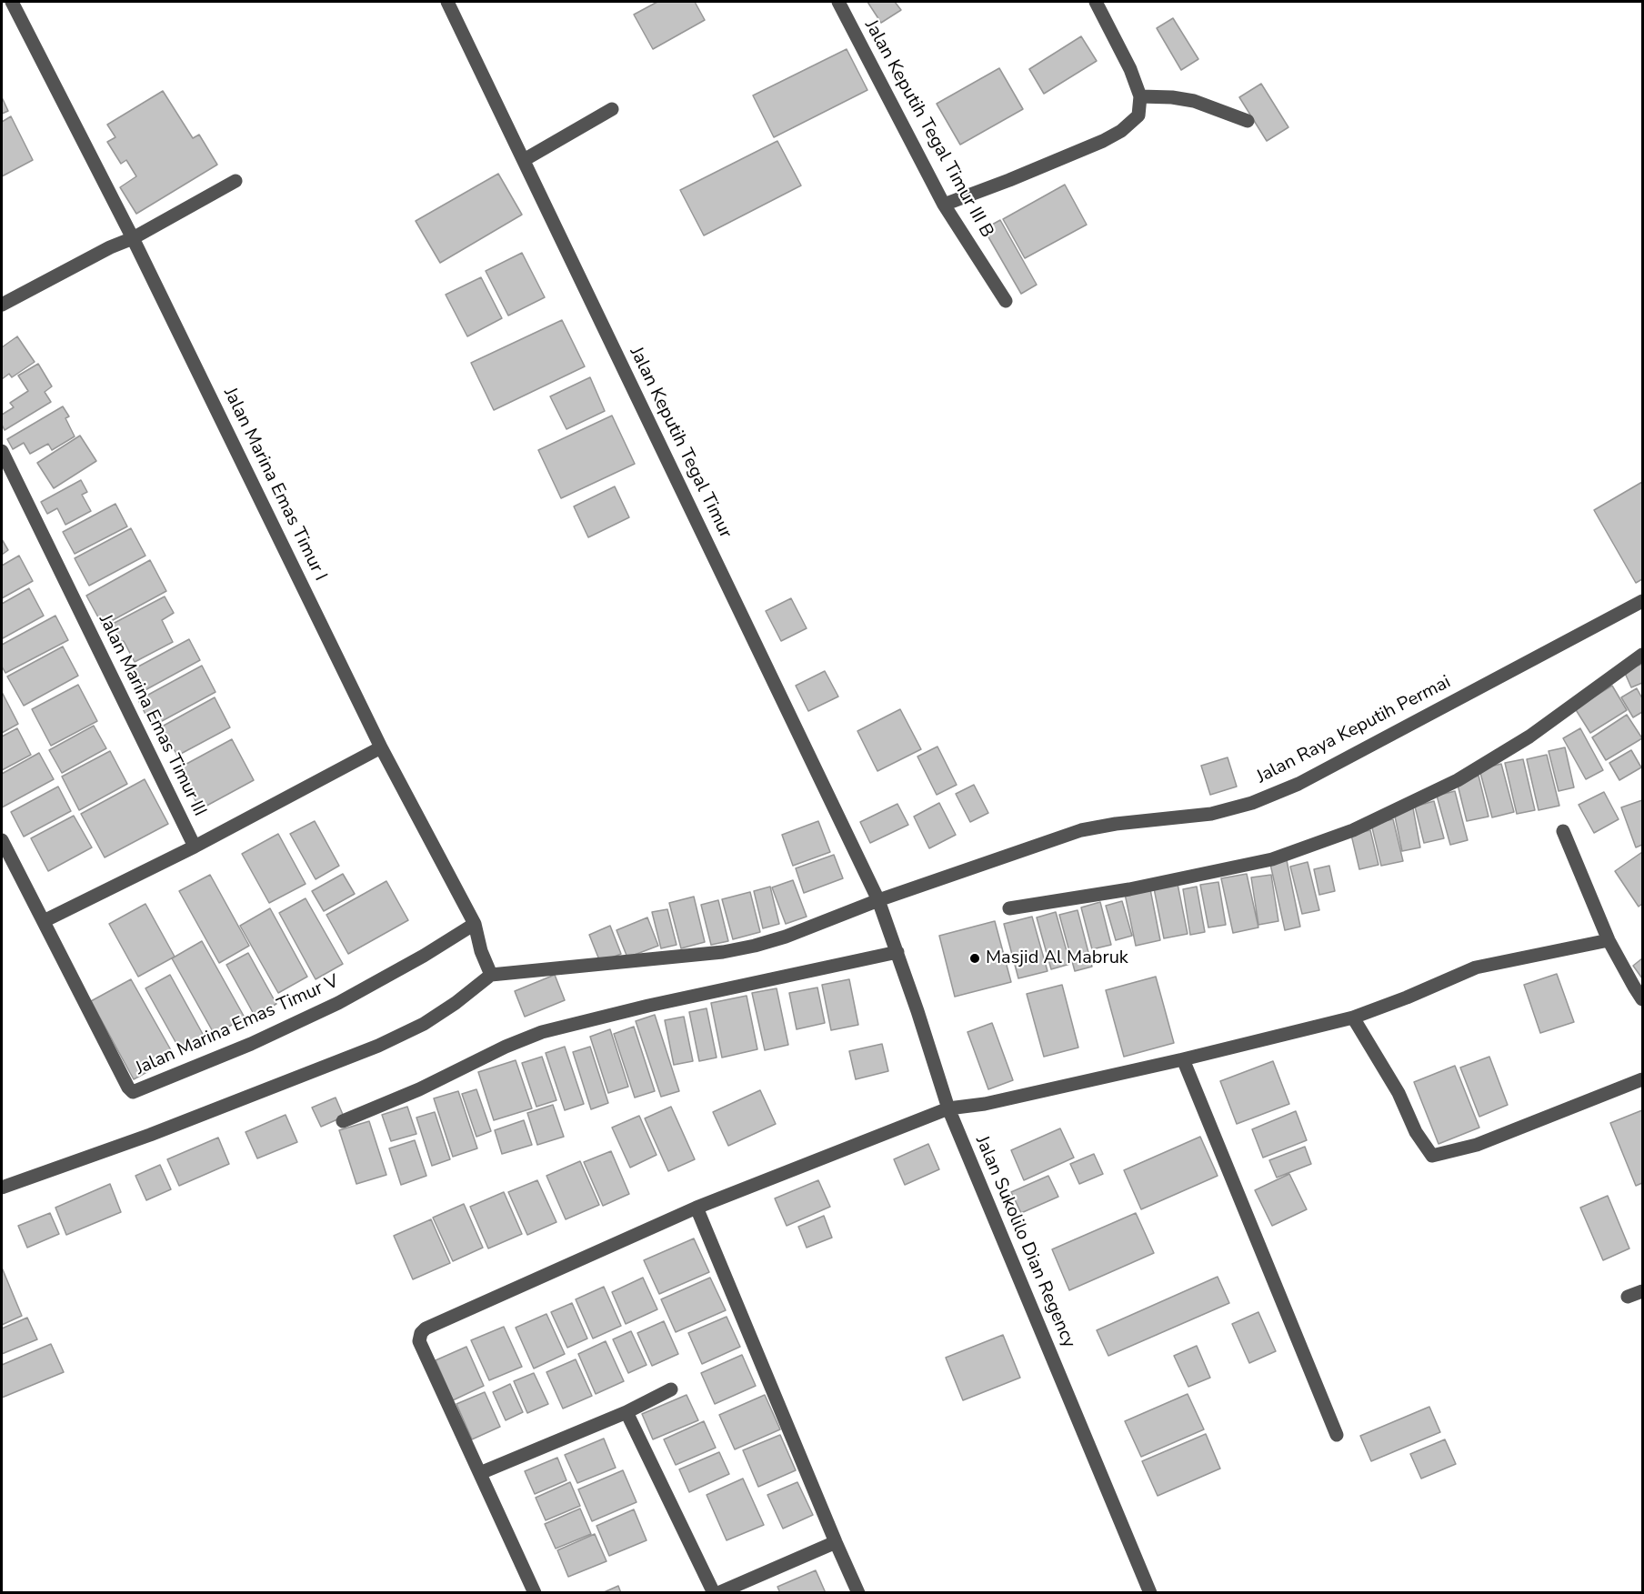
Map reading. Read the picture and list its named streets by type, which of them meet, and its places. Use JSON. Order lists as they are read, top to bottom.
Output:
{
  "streets": {
    "street": [
      "Jalan Keputih Tegal Timur III B",
      "Jalan Keputih Tegal Timur",
      "Jalan Marina Emas Timur I",
      "Jalan Marina Emas Timur III",
      "Jalan Raya Keputih Permai",
      "Jalan Marina Emas Timur V",
      "Jalan Sukolilo Dian Regency"
    ]
  },
  "crossings": [
    ["Jalan Keputih Tegal Timur", "Jalan Raya Keputih Permai"],
    ["Jalan Keputih Tegal Timur", "Jalan Sukolilo Dian Regency"],
    ["Jalan Marina Emas Timur I", "Jalan Raya Keputih Permai"],
    ["Jalan Marina Emas Timur I", "Jalan Marina Emas Timur V"],
    ["Jalan Raya Keputih Permai", "Jalan Sukolilo Dian Regency"]
  ],
  "places": ["Masjid Al Mabruk"]
}
